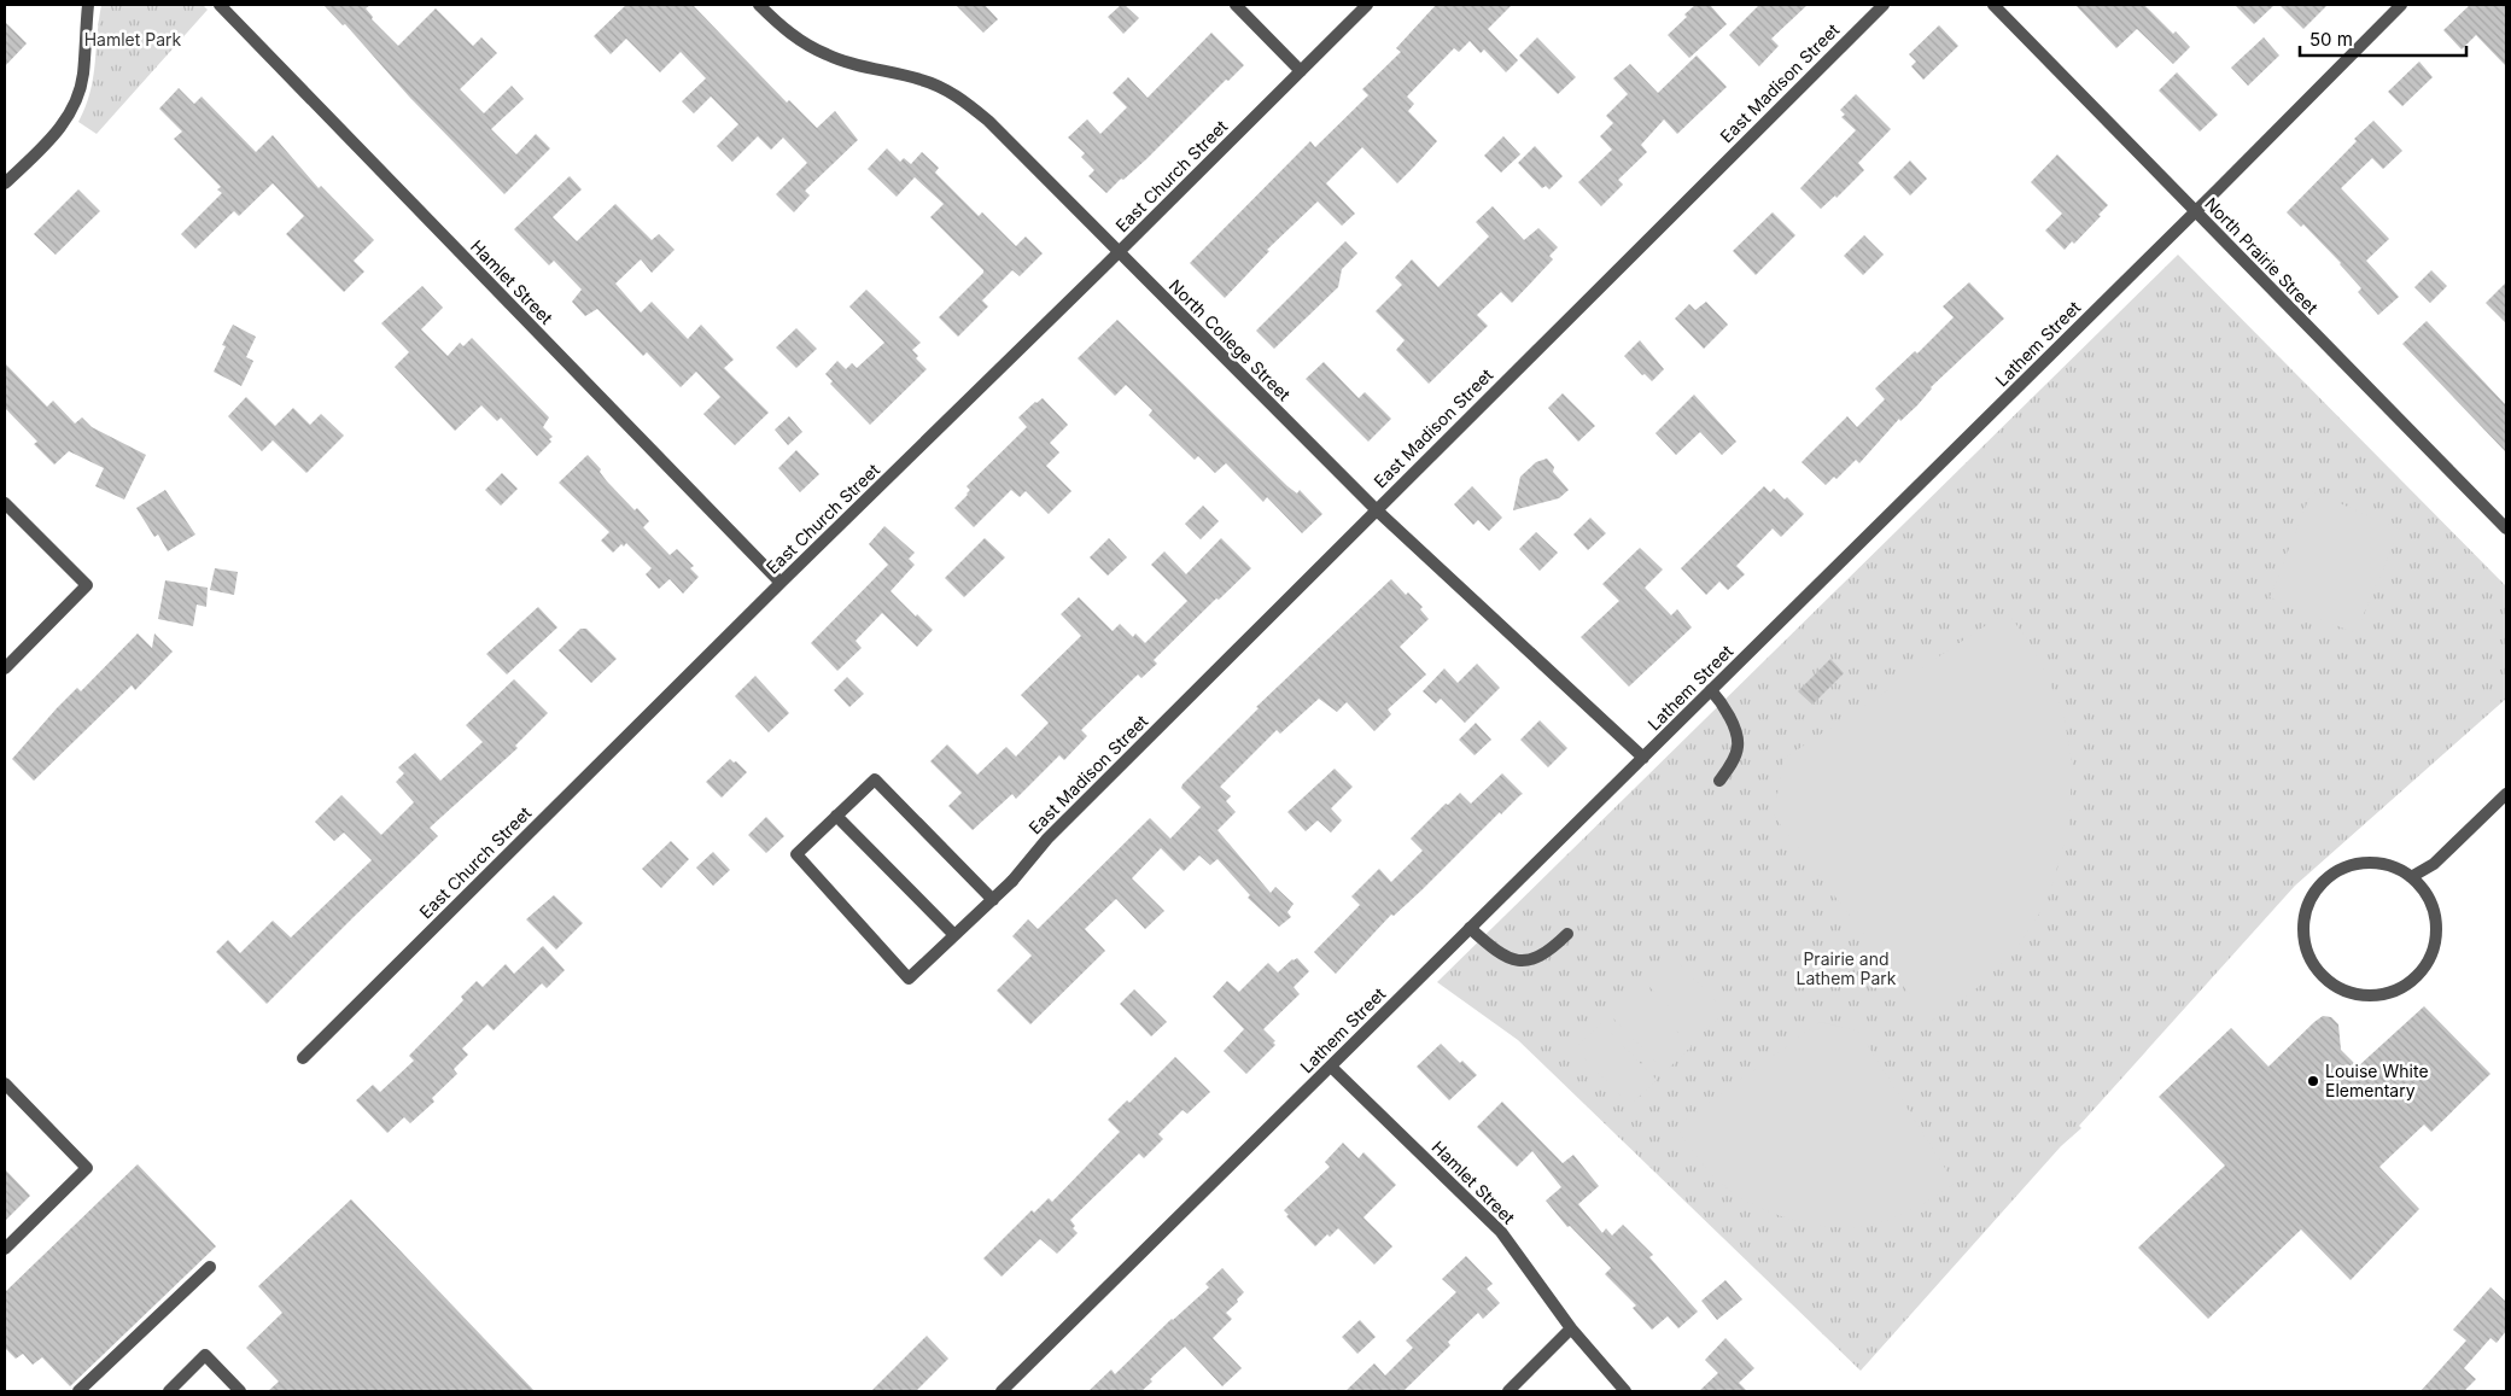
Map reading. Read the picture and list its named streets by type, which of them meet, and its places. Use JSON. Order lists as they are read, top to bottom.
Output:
{
  "streets": {
    "street": [
      "East Madison Street",
      "East Church Street",
      "North Prairie Street",
      "Hamlet Street",
      "North College Street",
      "Lathem Street"
    ]
  },
  "crossings": [
    ["East Madison Street", "North College Street"],
    ["East Church Street", "Hamlet Street"],
    ["East Church Street", "North College Street"],
    ["North Prairie Street", "Lathem Street"],
    ["Hamlet Street", "Lathem Street"],
    ["North College Street", "Lathem Street"]
  ],
  "parks": ["Hamlet Park", "Prairie and Lathem Park"],
  "places": ["Louise White Elementary"],
  "scale_bar": "50 m"
}
